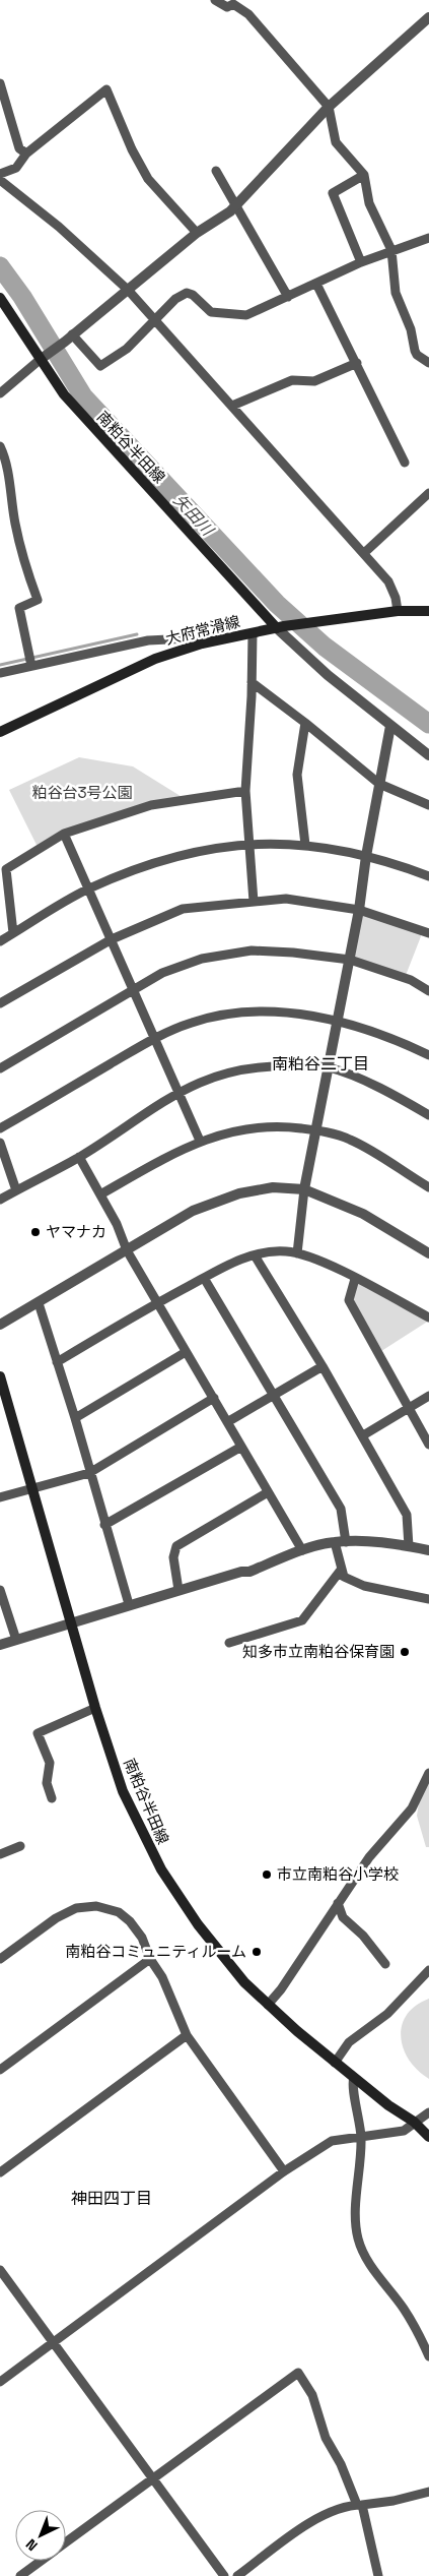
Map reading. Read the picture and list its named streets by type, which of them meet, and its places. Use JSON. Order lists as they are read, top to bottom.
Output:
{
  "streets": {
    "main road": ["南粕谷半田線", "大府常滑線"]
  },
  "crossings": [
    ["南粕谷半田線", "大府常滑線"]
  ],
  "districts": ["南粕谷二丁目", "神田四丁目"],
  "water": ["矢田川"],
  "parks": ["粕谷台3号公園"],
  "places": [
    "ヤマナカ",
    "知多市立南粕谷保育園",
    "市立南粕谷小学校",
    "南粕谷コミュニティルーム"
  ],
  "north": "bottom left"
}
